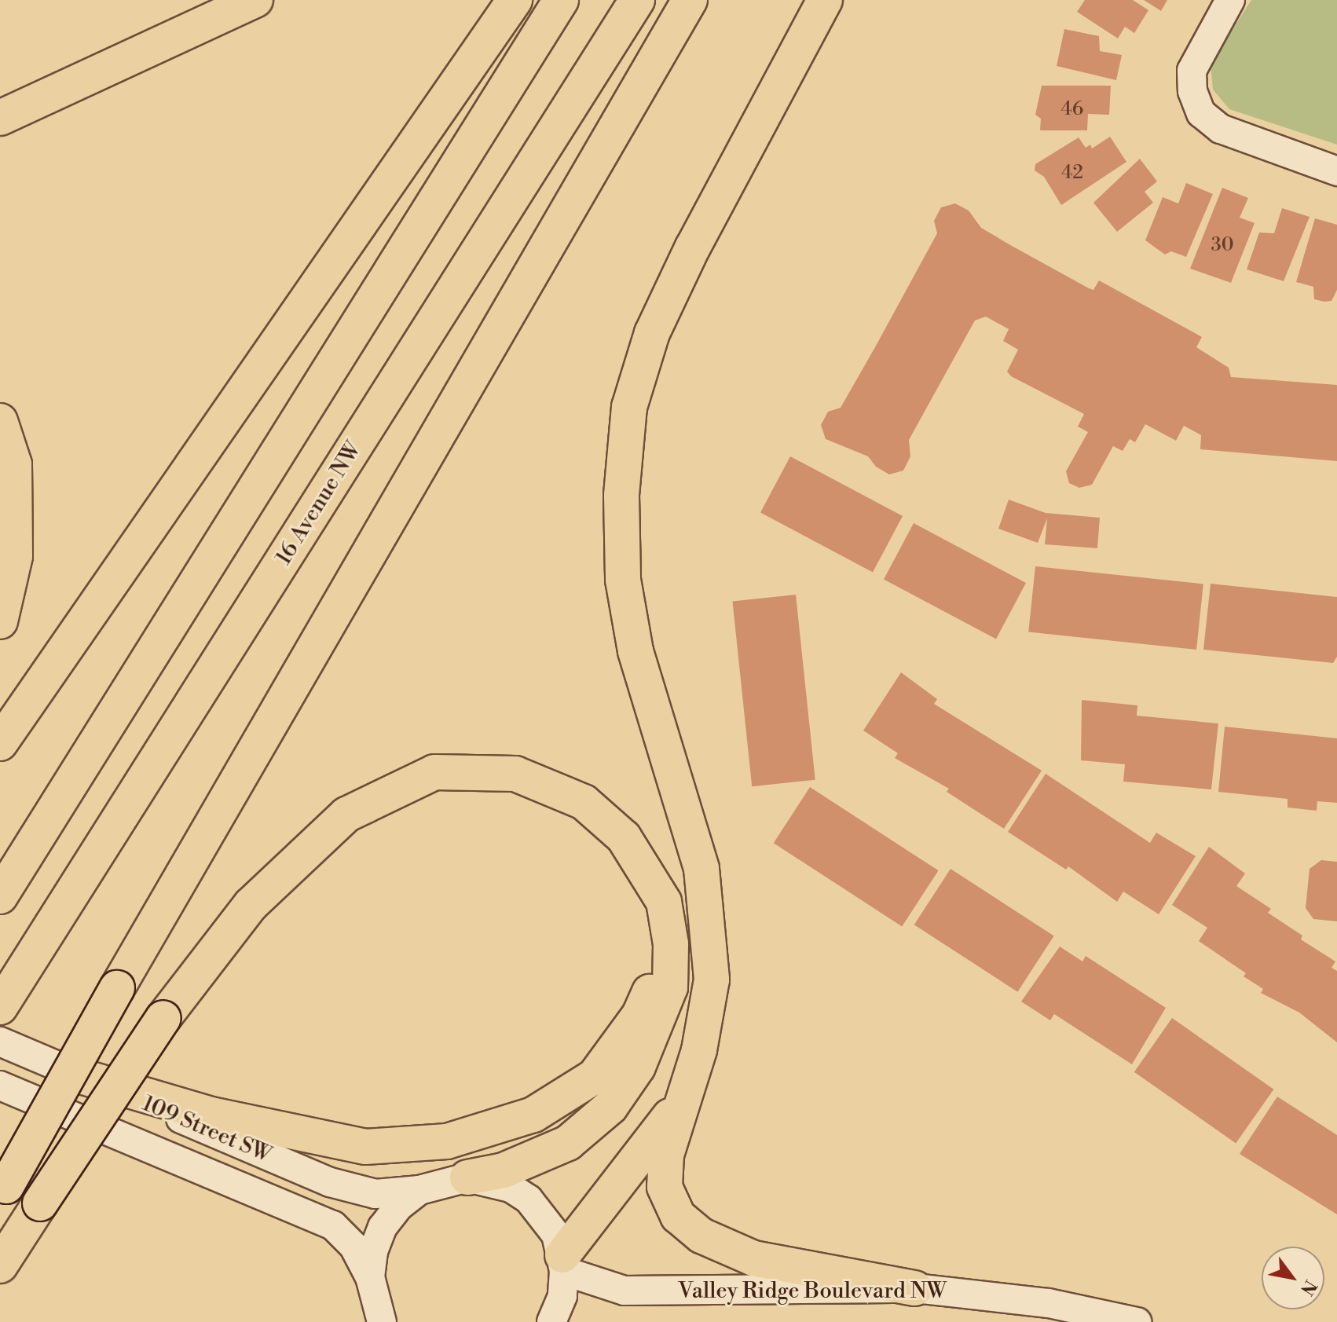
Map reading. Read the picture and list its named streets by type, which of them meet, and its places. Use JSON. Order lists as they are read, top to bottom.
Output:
{
  "streets": {
    "highway": ["16 Avenue NW"],
    "street": ["109 Street SW", "Valley Ridge Boulevard NW"]
  },
  "house_numbers": ["46", "42", "30"],
  "north": "bottom right"
}
